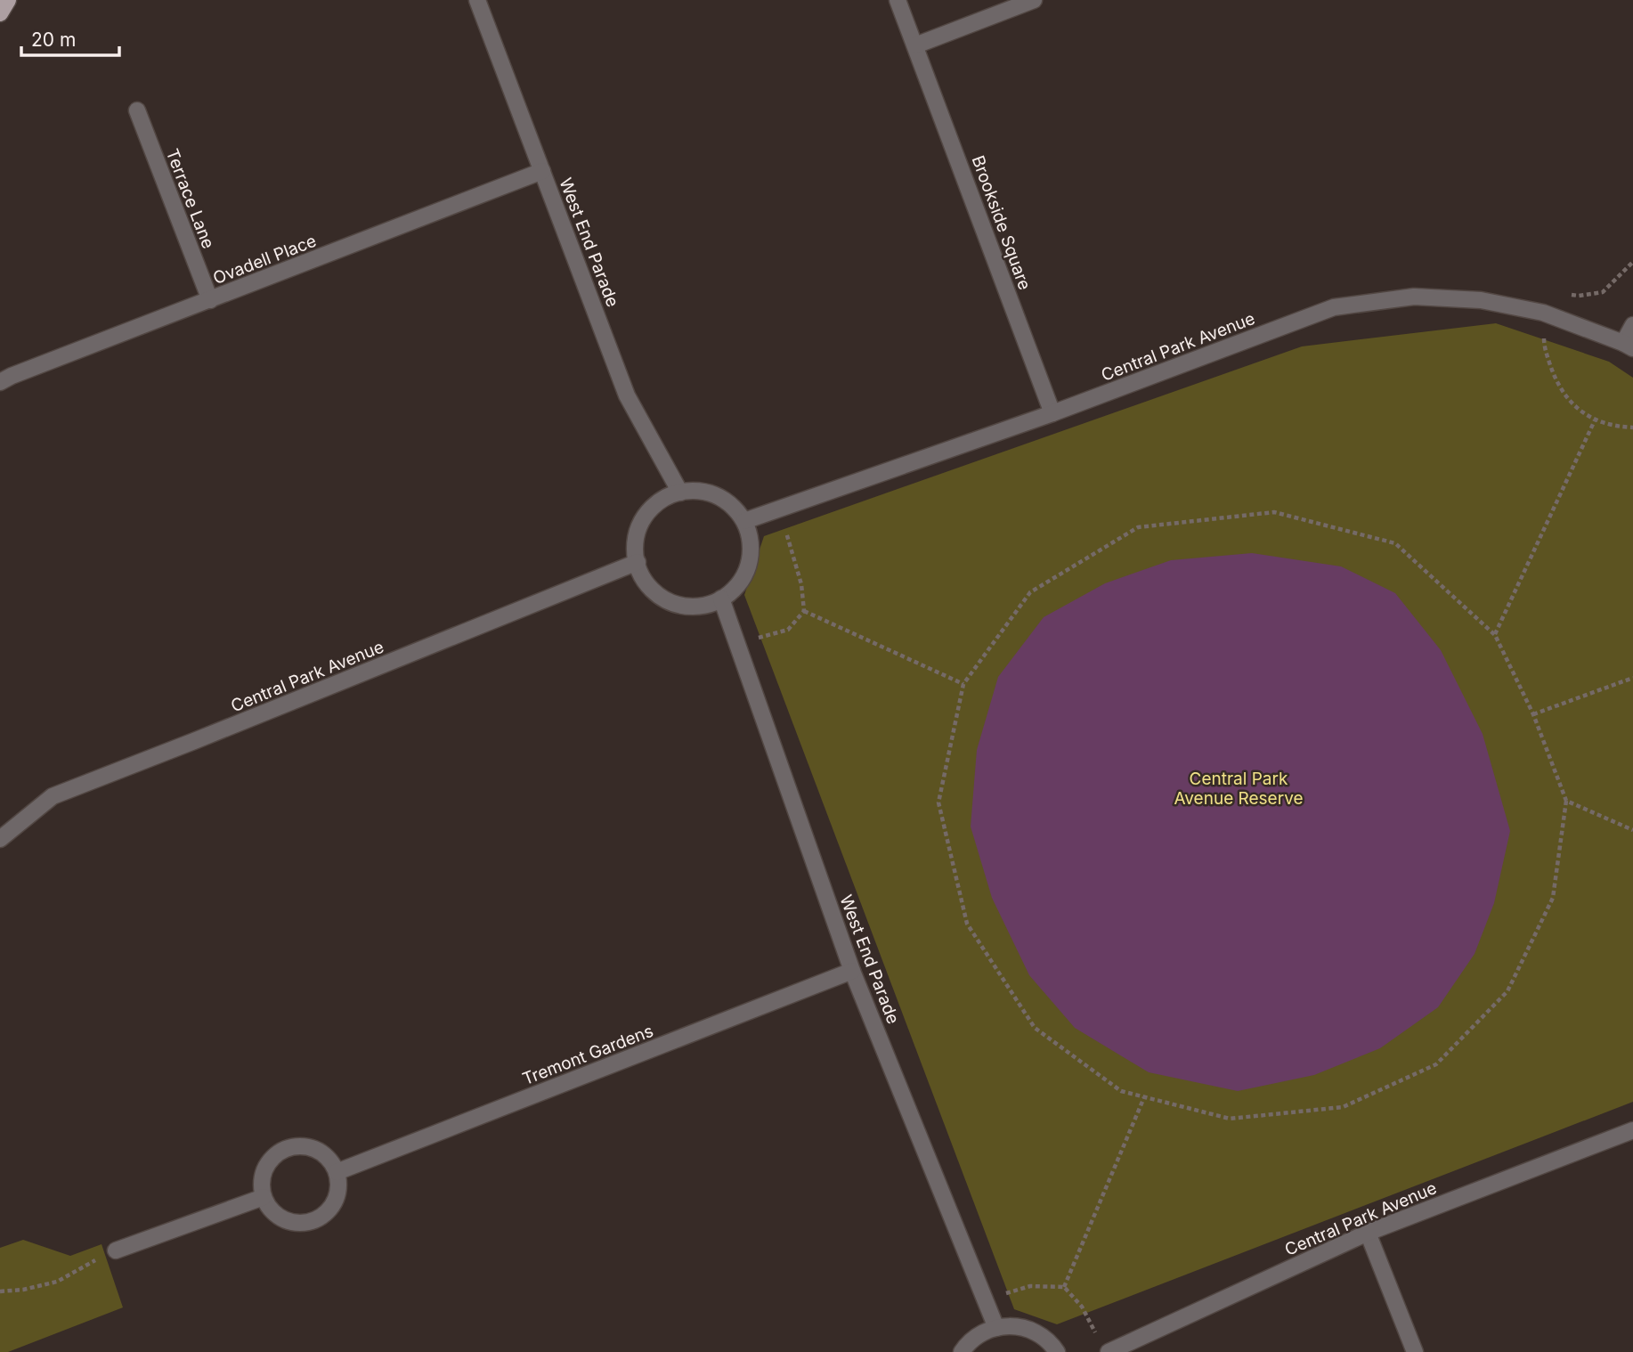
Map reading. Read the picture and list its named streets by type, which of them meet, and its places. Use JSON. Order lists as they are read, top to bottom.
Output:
{
  "streets": {
    "street": [
      "Terrace Lane",
      "Brookside Square",
      "West End Parade",
      "Ovadell Place",
      "Central Park Avenue",
      "Tremont Gardens"
    ]
  },
  "crossings": [
    ["Terrace Lane", "Ovadell Place"],
    ["Brookside Square", "Central Park Avenue"],
    ["West End Parade", "Ovadell Place"],
    ["West End Parade", "Central Park Avenue"],
    ["West End Parade", "Tremont Gardens"]
  ],
  "parks": ["Central Park Avenue Reserve"],
  "scale_bar": "20 m"
}
